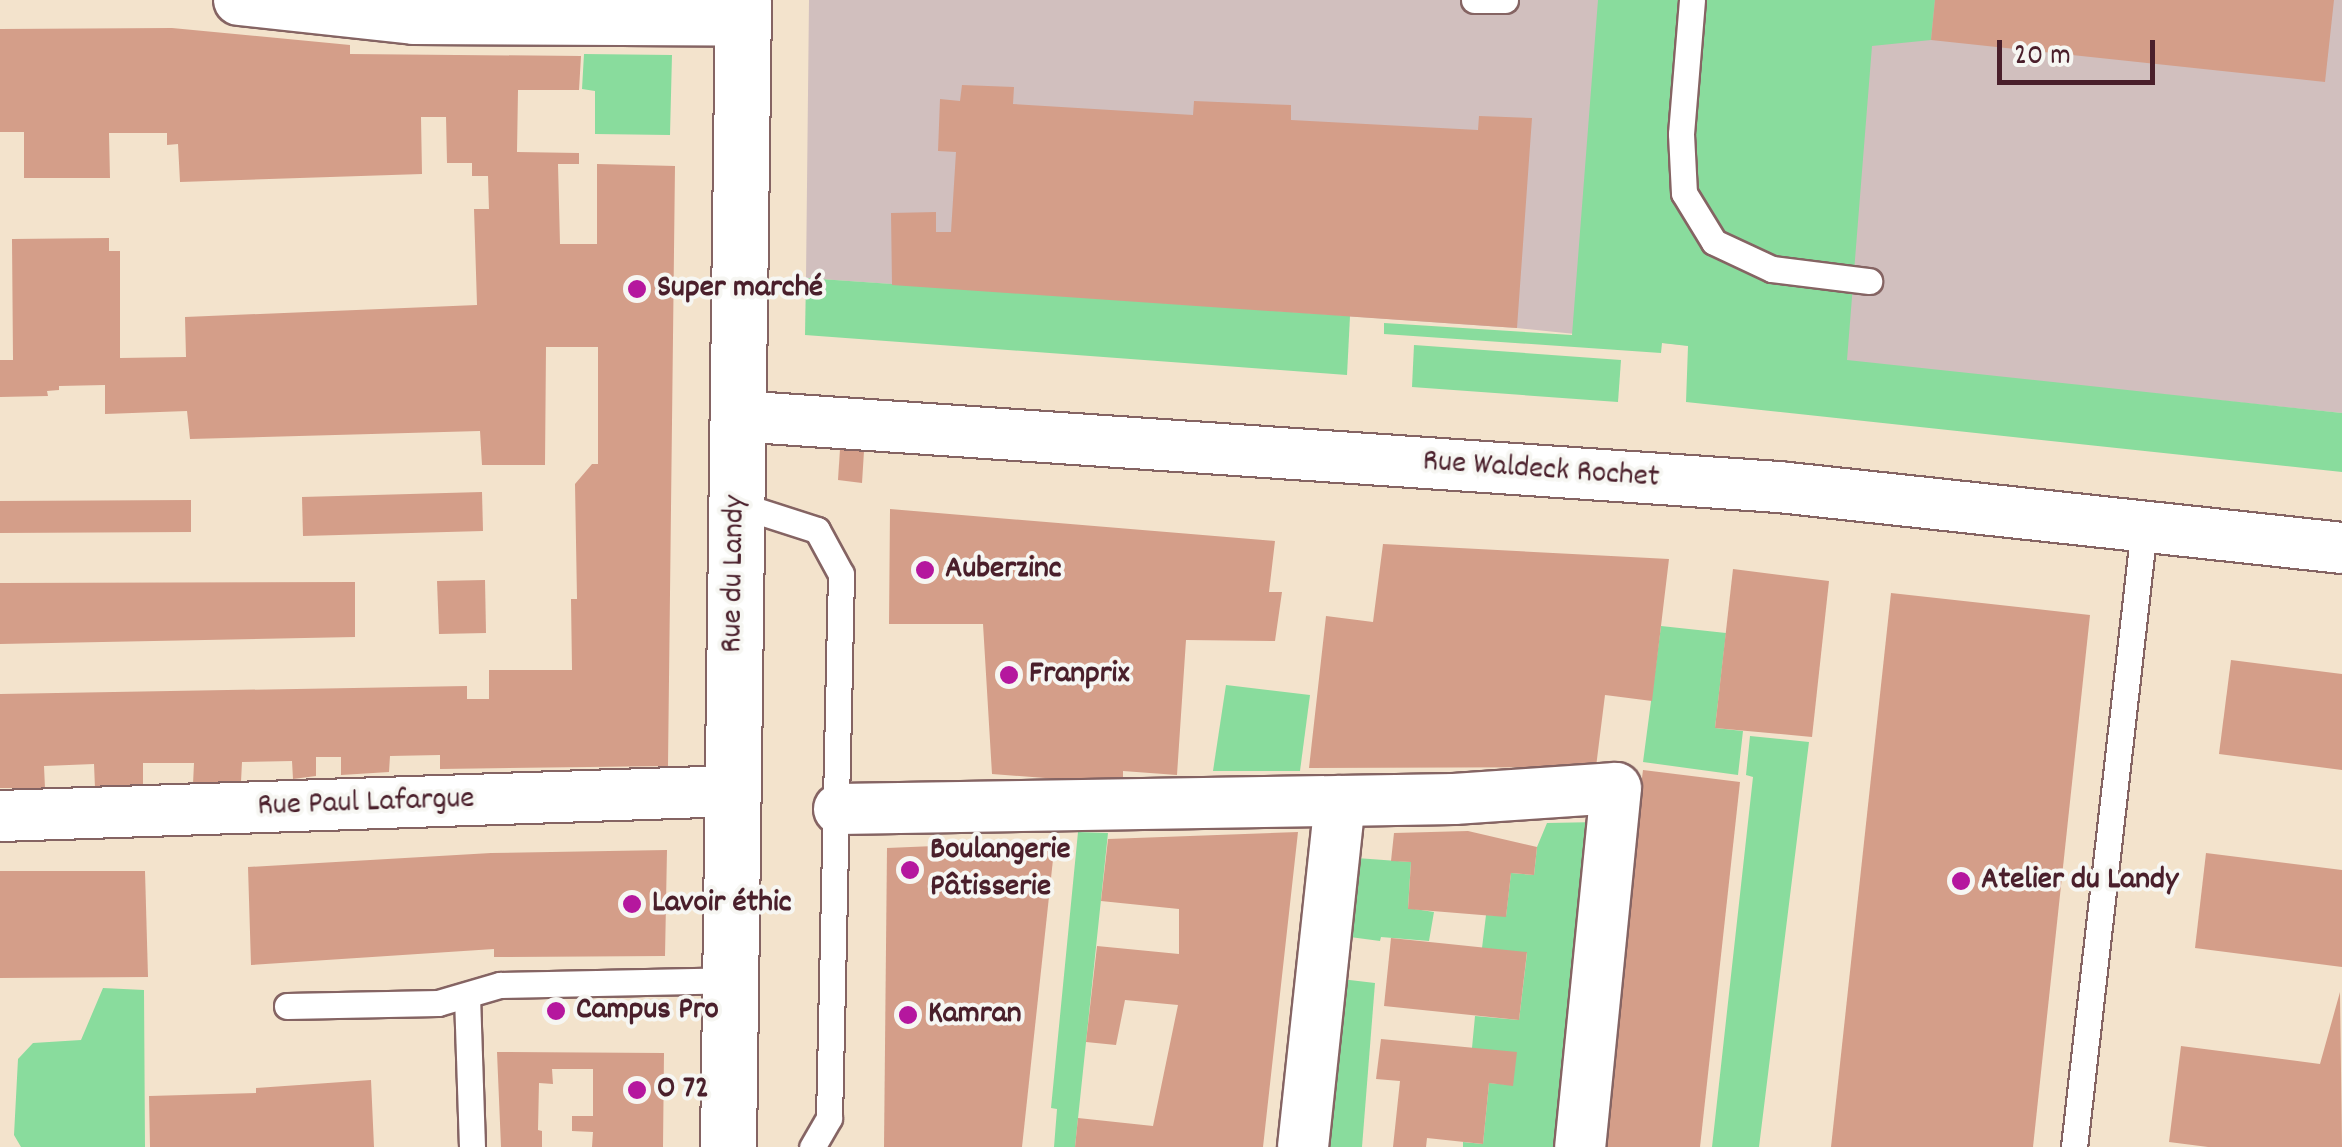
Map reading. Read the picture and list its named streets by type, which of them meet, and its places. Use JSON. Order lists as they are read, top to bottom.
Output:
{
  "streets": {
    "main road": ["Rue du Landy"],
    "street": ["Rue Waldeck Rochet", "Rue Paul Lafargue"]
  },
  "crossings": [
    ["Rue Waldeck Rochet", "Rue du Landy"],
    ["Rue du Landy", "Rue Paul Lafargue"]
  ],
  "places": [
    "Super marché",
    "Auberzinc",
    "Franprix",
    "Boulangerie Pâtisserie",
    "Atelier du Landy",
    "Lavoir éthic",
    "Campus Pro",
    "Kamran",
    "O 72"
  ],
  "scale_bar": "20 m"
}
